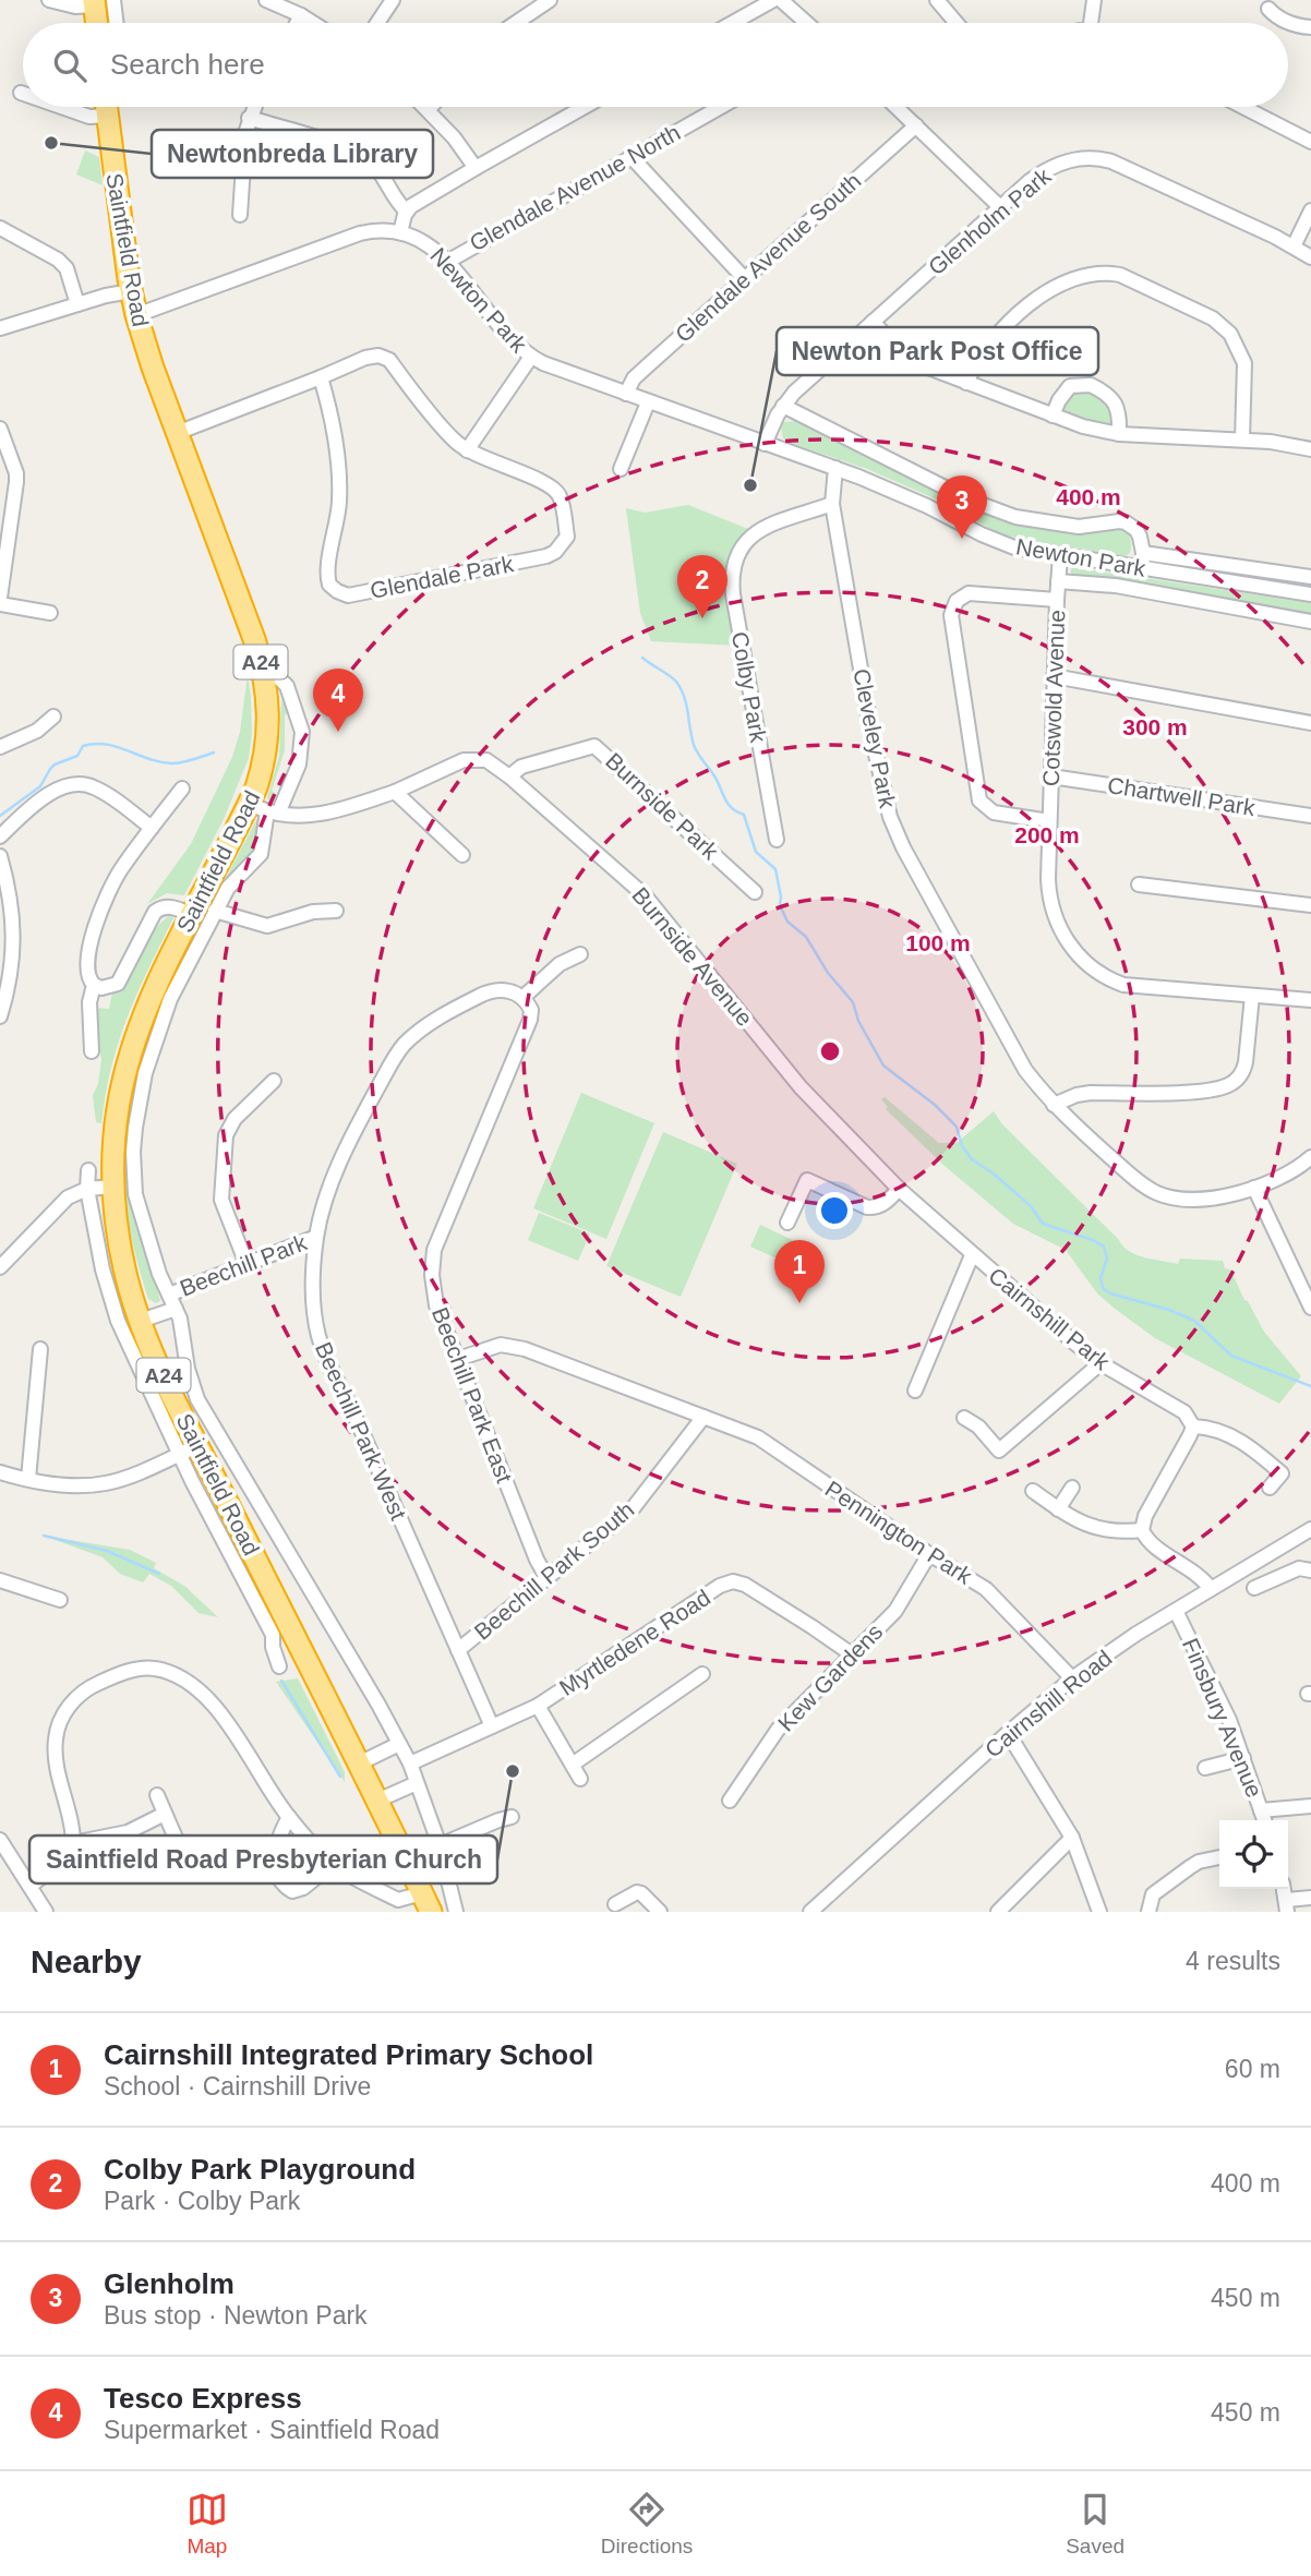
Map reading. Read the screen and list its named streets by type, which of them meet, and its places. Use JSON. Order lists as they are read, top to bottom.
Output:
{
  "streets": {
    "highway": ["Saintfield Road", "A24"],
    "street": [
      "Glendale Avenue North",
      "Glenholm Park",
      "Glendale Avenue South",
      "Newton Park",
      "Glendale Park",
      "Colby Park",
      "Cotswold Avenue",
      "Cleveley Park",
      "Chartwell Park",
      "Burnside Park",
      "Burnside Avenue",
      "Beechill Park",
      "Cairnshill Park",
      "Beechill Park East",
      "Beechill Park West",
      "Pennington Park",
      "Beechill Park South",
      "Myrtledene Road",
      "Kew Gardens",
      "Cairnshill Road",
      "Finsbury Avenue"
    ]
  },
  "crossings": [
    ["Glendale Avenue North", "Newton Park"],
    ["Glenholm Park", "Newton Park"],
    ["Saintfield Road", "Glendale Park"],
    ["Saintfield Road", "Beechill Park"],
    ["Saintfield Road", "Myrtledene Road"],
    ["Glendale Avenue South", "Newton Park"],
    ["Newton Park", "Cotswold Avenue"],
    ["Newton Park", "Cleveley Park"],
    ["Colby Park", "Cleveley Park"],
    ["Cotswold Avenue", "Chartwell Park"],
    ["Burnside Park", "Burnside Avenue"],
    ["Burnside Avenue", "Cairnshill Park"],
    ["Beechill Park", "Beechill Park West"],
    ["Beechill Park East", "Beechill Park West"],
    ["Beechill Park East", "Pennington Park"],
    ["Beechill Park East", "Beechill Park South"],
    ["Beechill Park West", "Beechill Park South"],
    ["Beechill Park West", "Myrtledene Road"],
    ["Pennington Park", "Beechill Park South"],
    ["Pennington Park", "Kew Gardens"],
    ["Pennington Park", "Cairnshill Road"],
    ["Myrtledene Road", "Kew Gardens"],
    ["Cairnshill Road", "Finsbury Avenue"]
  ],
  "places": ["Newtonbreda Library", "Newton Park Post Office", "Saintfield Road Presbyterian Church"],
  "page": {
    "search": "Search here",
    "pins": [
      "3",
      "2",
      "4",
      "1"
    ],
    "heading": ["Nearby", "4 results"],
    "list": [
      {
        "mark": "1",
        "name": "Cairnshill Integrated Primary School",
        "note": "School · Cairnshill Drive",
        "value": "60 m"
      },
      {
        "mark": "2",
        "name": "Colby Park Playground",
        "note": "Park · Colby Park",
        "value": "400 m"
      },
      {
        "mark": "3",
        "name": "Glenholm",
        "note": "Bus stop · Newton Park",
        "value": "450 m"
      },
      {
        "mark": "4",
        "name": "Tesco Express",
        "note": "Supermarket · Saintfield Road",
        "value": "450 m"
      }
    ],
    "nav": ["Map", "Directions", "Saved"]
  },
  "rings": [
    "400 m",
    "300 m",
    "200 m",
    "100 m"
  ]
}
